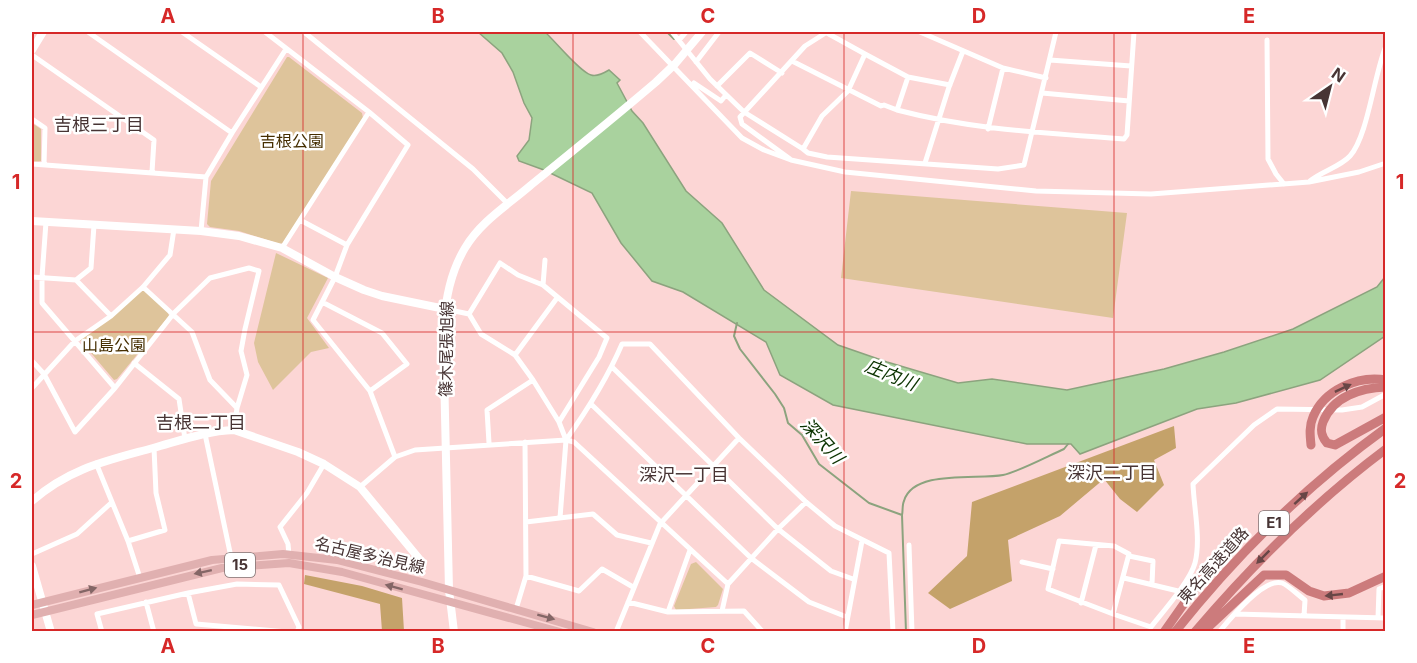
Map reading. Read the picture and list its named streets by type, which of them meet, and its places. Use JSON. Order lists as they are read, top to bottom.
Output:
{
  "streets": {
    "highway": ["E1", "東名高速道路"],
    "main road": ["名古屋多治見線", "15"],
    "street": ["篠木尾張旭線"]
  },
  "crossings": [
    ["篠木尾張旭線", "名古屋多治見線"]
  ],
  "districts": [
    "吉根三丁目",
    "吉根二丁目",
    "深沢二丁目",
    "深沢一丁目"
  ],
  "water": ["庄内川", "深沢川"],
  "parks": ["吉根公園", "山島公園"],
  "north": "top right",
  "grid": {
    "columns": [
      "A",
      "B",
      "C",
      "D",
      "E"
    ],
    "rows": ["1", "2"]
  }
}
